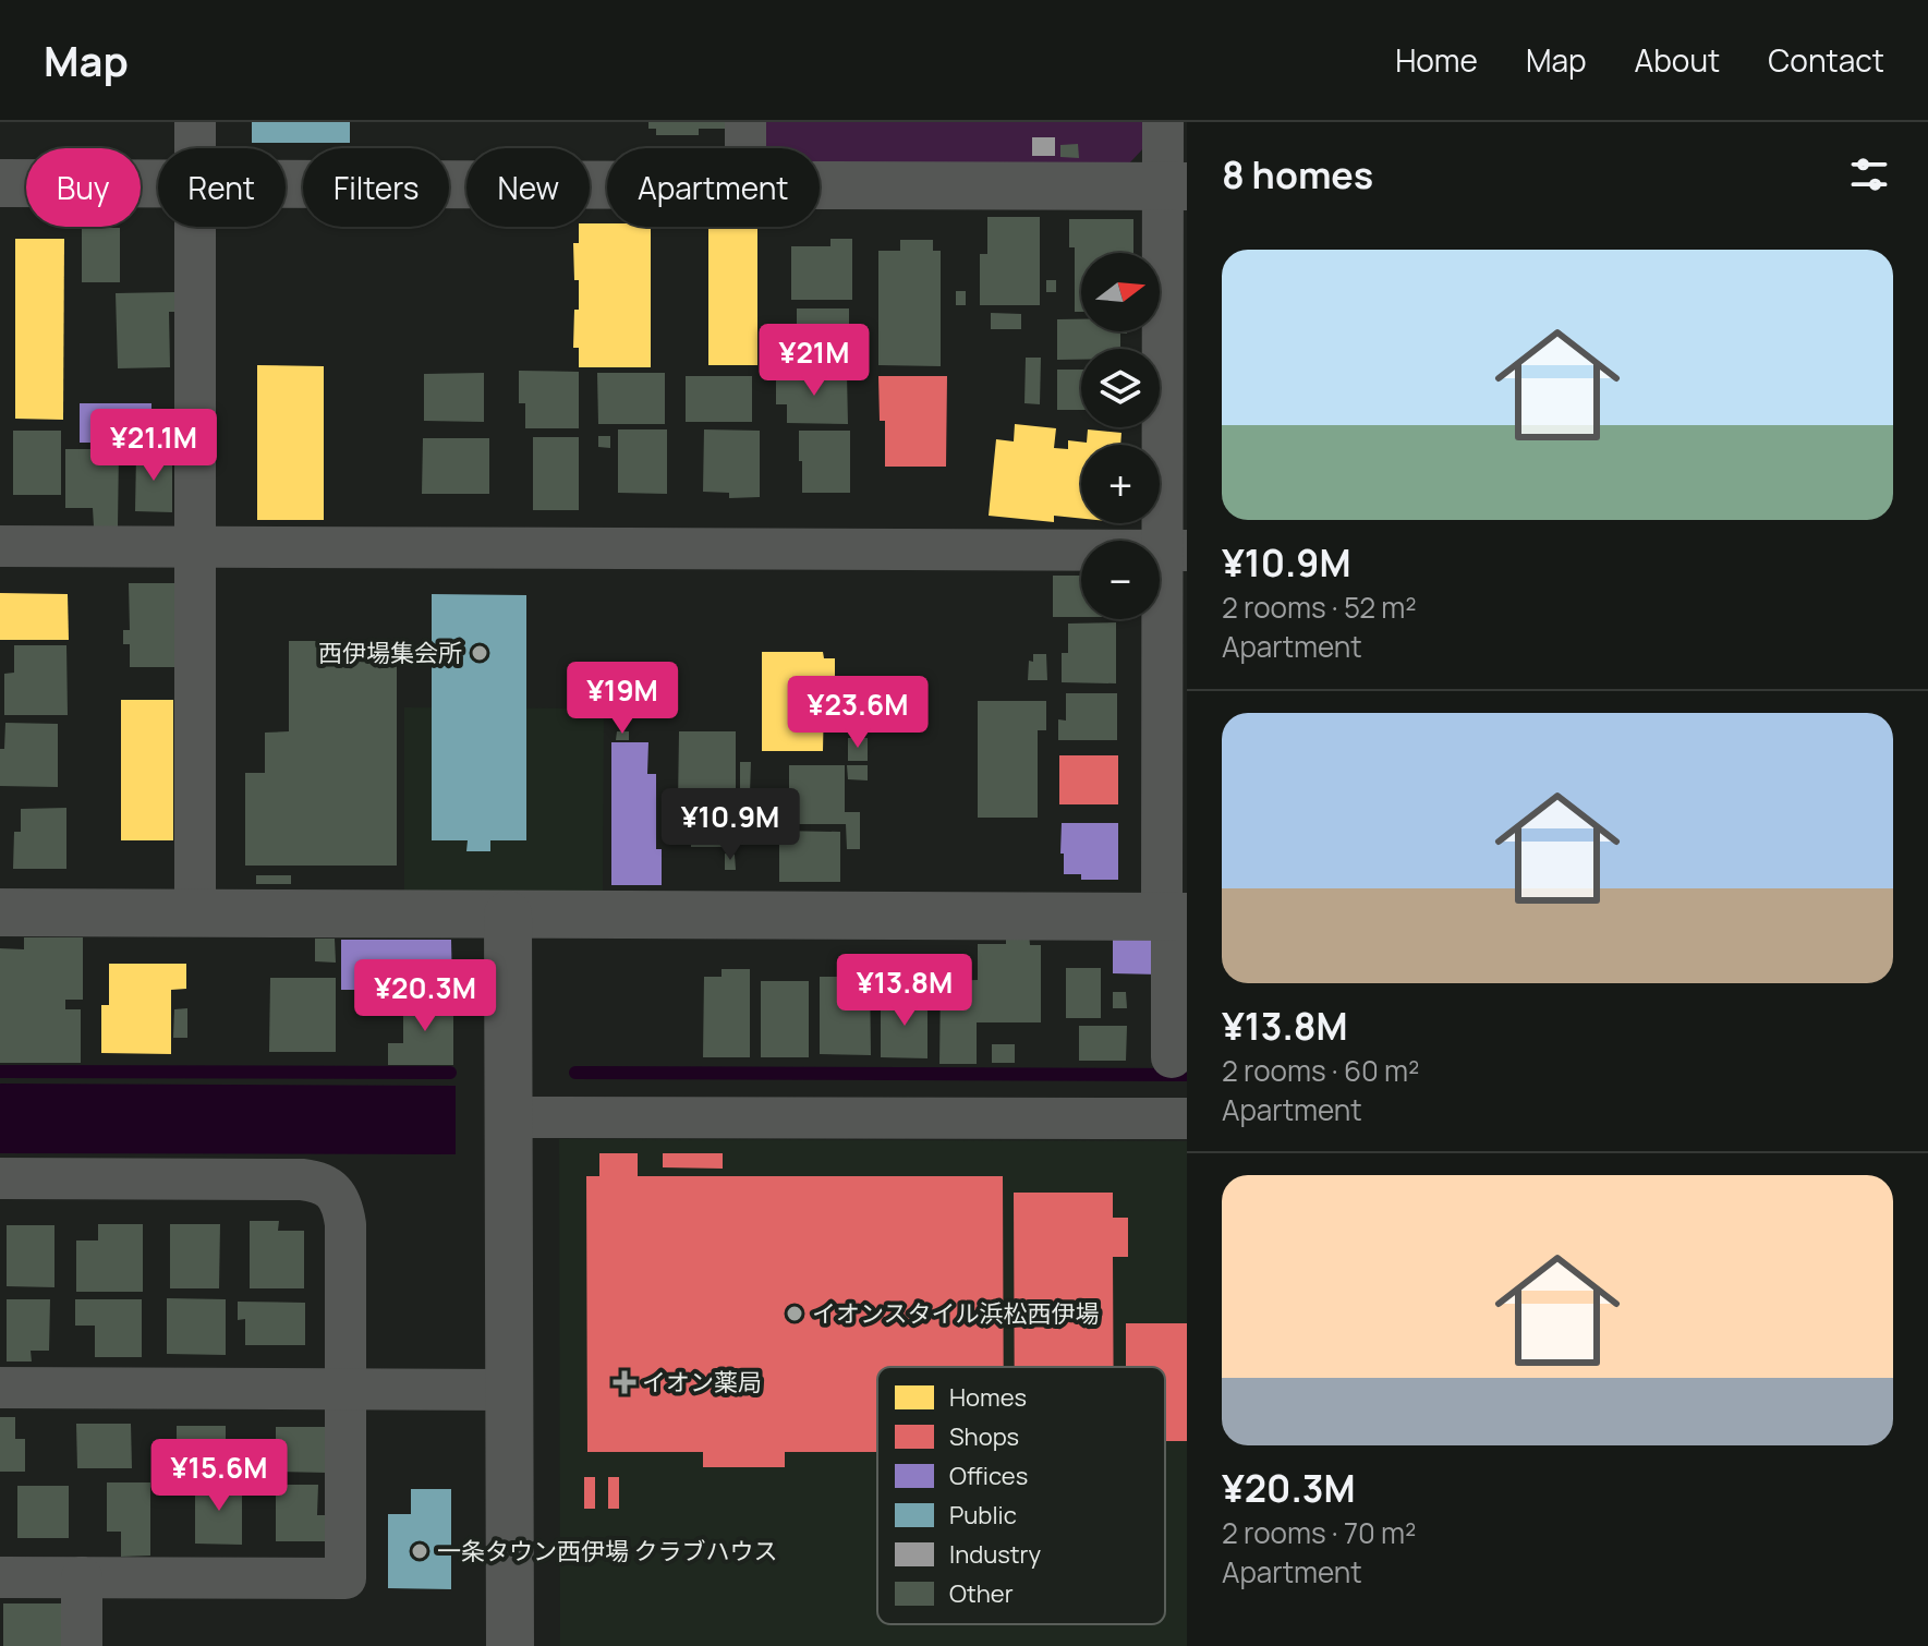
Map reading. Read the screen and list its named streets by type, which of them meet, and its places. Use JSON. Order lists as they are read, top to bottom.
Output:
{
  "places": {
    "other": ["西伊場集会所", "イオンスタイル浜松西伊場", "一条タウン西伊場 クラブハウス"],
    "health": ["イオン薬局"]
  },
  "legend": [
    "Homes",
    "Shops",
    "Offices",
    "Public",
    "Industry",
    "Other"
  ],
  "north": "right",
  "page": {
    "header": "Map",
    "nav": [
      "Home",
      "Map",
      "About",
      "Contact"
    ],
    "heading": "8 homes",
    "chip": [
      "Buy",
      "Rent",
      "Filters",
      "New",
      "Apartment"
    ],
    "list": [
      {
        "name": "¥10.9M",
        "note": "2 rooms · 52 m² · Apartment"
      },
      {
        "name": "¥13.8M",
        "note": "2 rooms · 60 m² · Apartment"
      },
      {
        "name": "¥20.3M",
        "note": "2 rooms · 70 m² · Apartment"
      }
    ],
    "map_buttons": ["+", "−"],
    "price": [
      "¥21M",
      "¥21.1M",
      "¥19M",
      "¥23.6M",
      "¥10.9M",
      "¥13.8M",
      "¥20.3M",
      "¥15.6M"
    ]
  }
}
